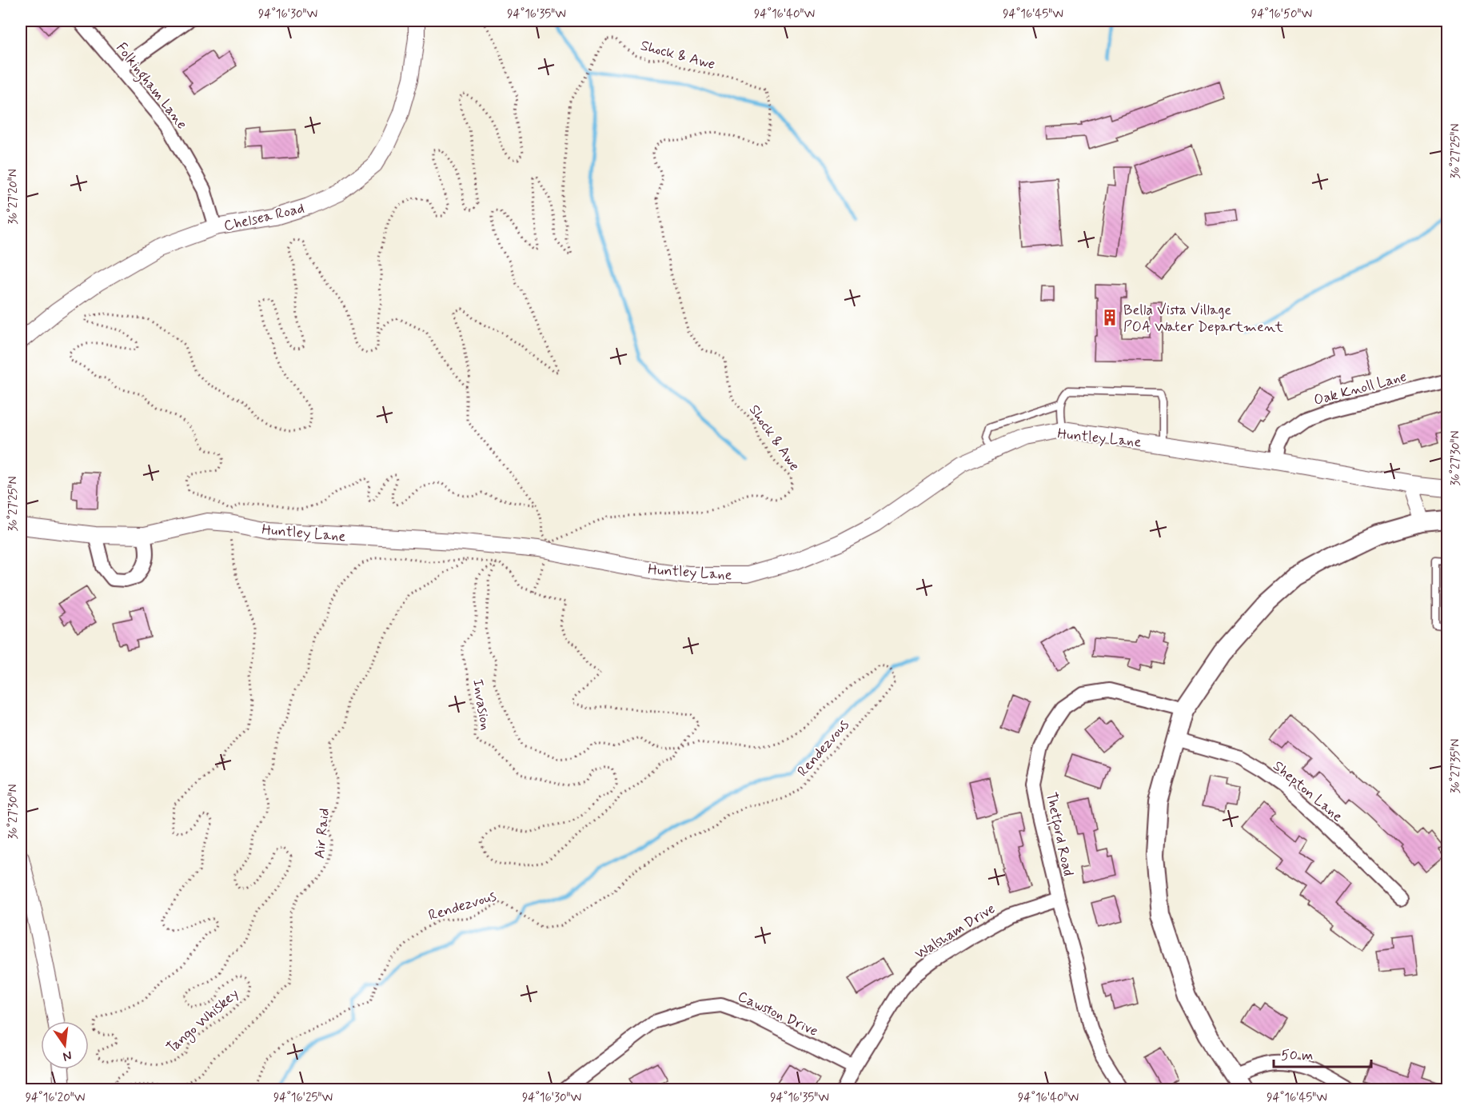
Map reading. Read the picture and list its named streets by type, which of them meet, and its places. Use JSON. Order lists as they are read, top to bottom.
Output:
{
  "streets": {
    "street": [
      "Folkingham Lane",
      "Chelsea Road",
      "Oak Knoll Lane",
      "Huntley Lane",
      "Shepton Lane",
      "Thetford Road",
      "Walsham Drive",
      "Cawston Drive"
    ],
    "path": [
      "Shock & Awe",
      "Invasion",
      "Rendezvous",
      "Air Raid",
      "Tango Whiskey"
    ]
  },
  "crossings": [
    ["Folkingham Lane", "Chelsea Road"],
    ["Oak Knoll Lane", "Huntley Lane"],
    ["Invasion", "Rendezvous"],
    ["Air Raid", "Tango Whiskey"],
    ["Thetford Road", "Walsham Drive"],
    ["Walsham Drive", "Cawston Drive"]
  ],
  "places": {
    "building": ["Bella Vista Village POA Water Department"]
  },
  "scale_bar": "50 m",
  "north": "bottom",
  "coordinates": [
    "94°16'30\"W",
    "94°16'35\"W",
    "94°16'40\"W",
    "94°16'45\"W",
    "94°16'50\"W",
    "36°27'25\"N",
    "36°27'20\"N",
    "36°27'30\"N",
    "36°27'35\"N",
    "94°16'20\"W",
    "94°16'25\"W"
  ]
}
